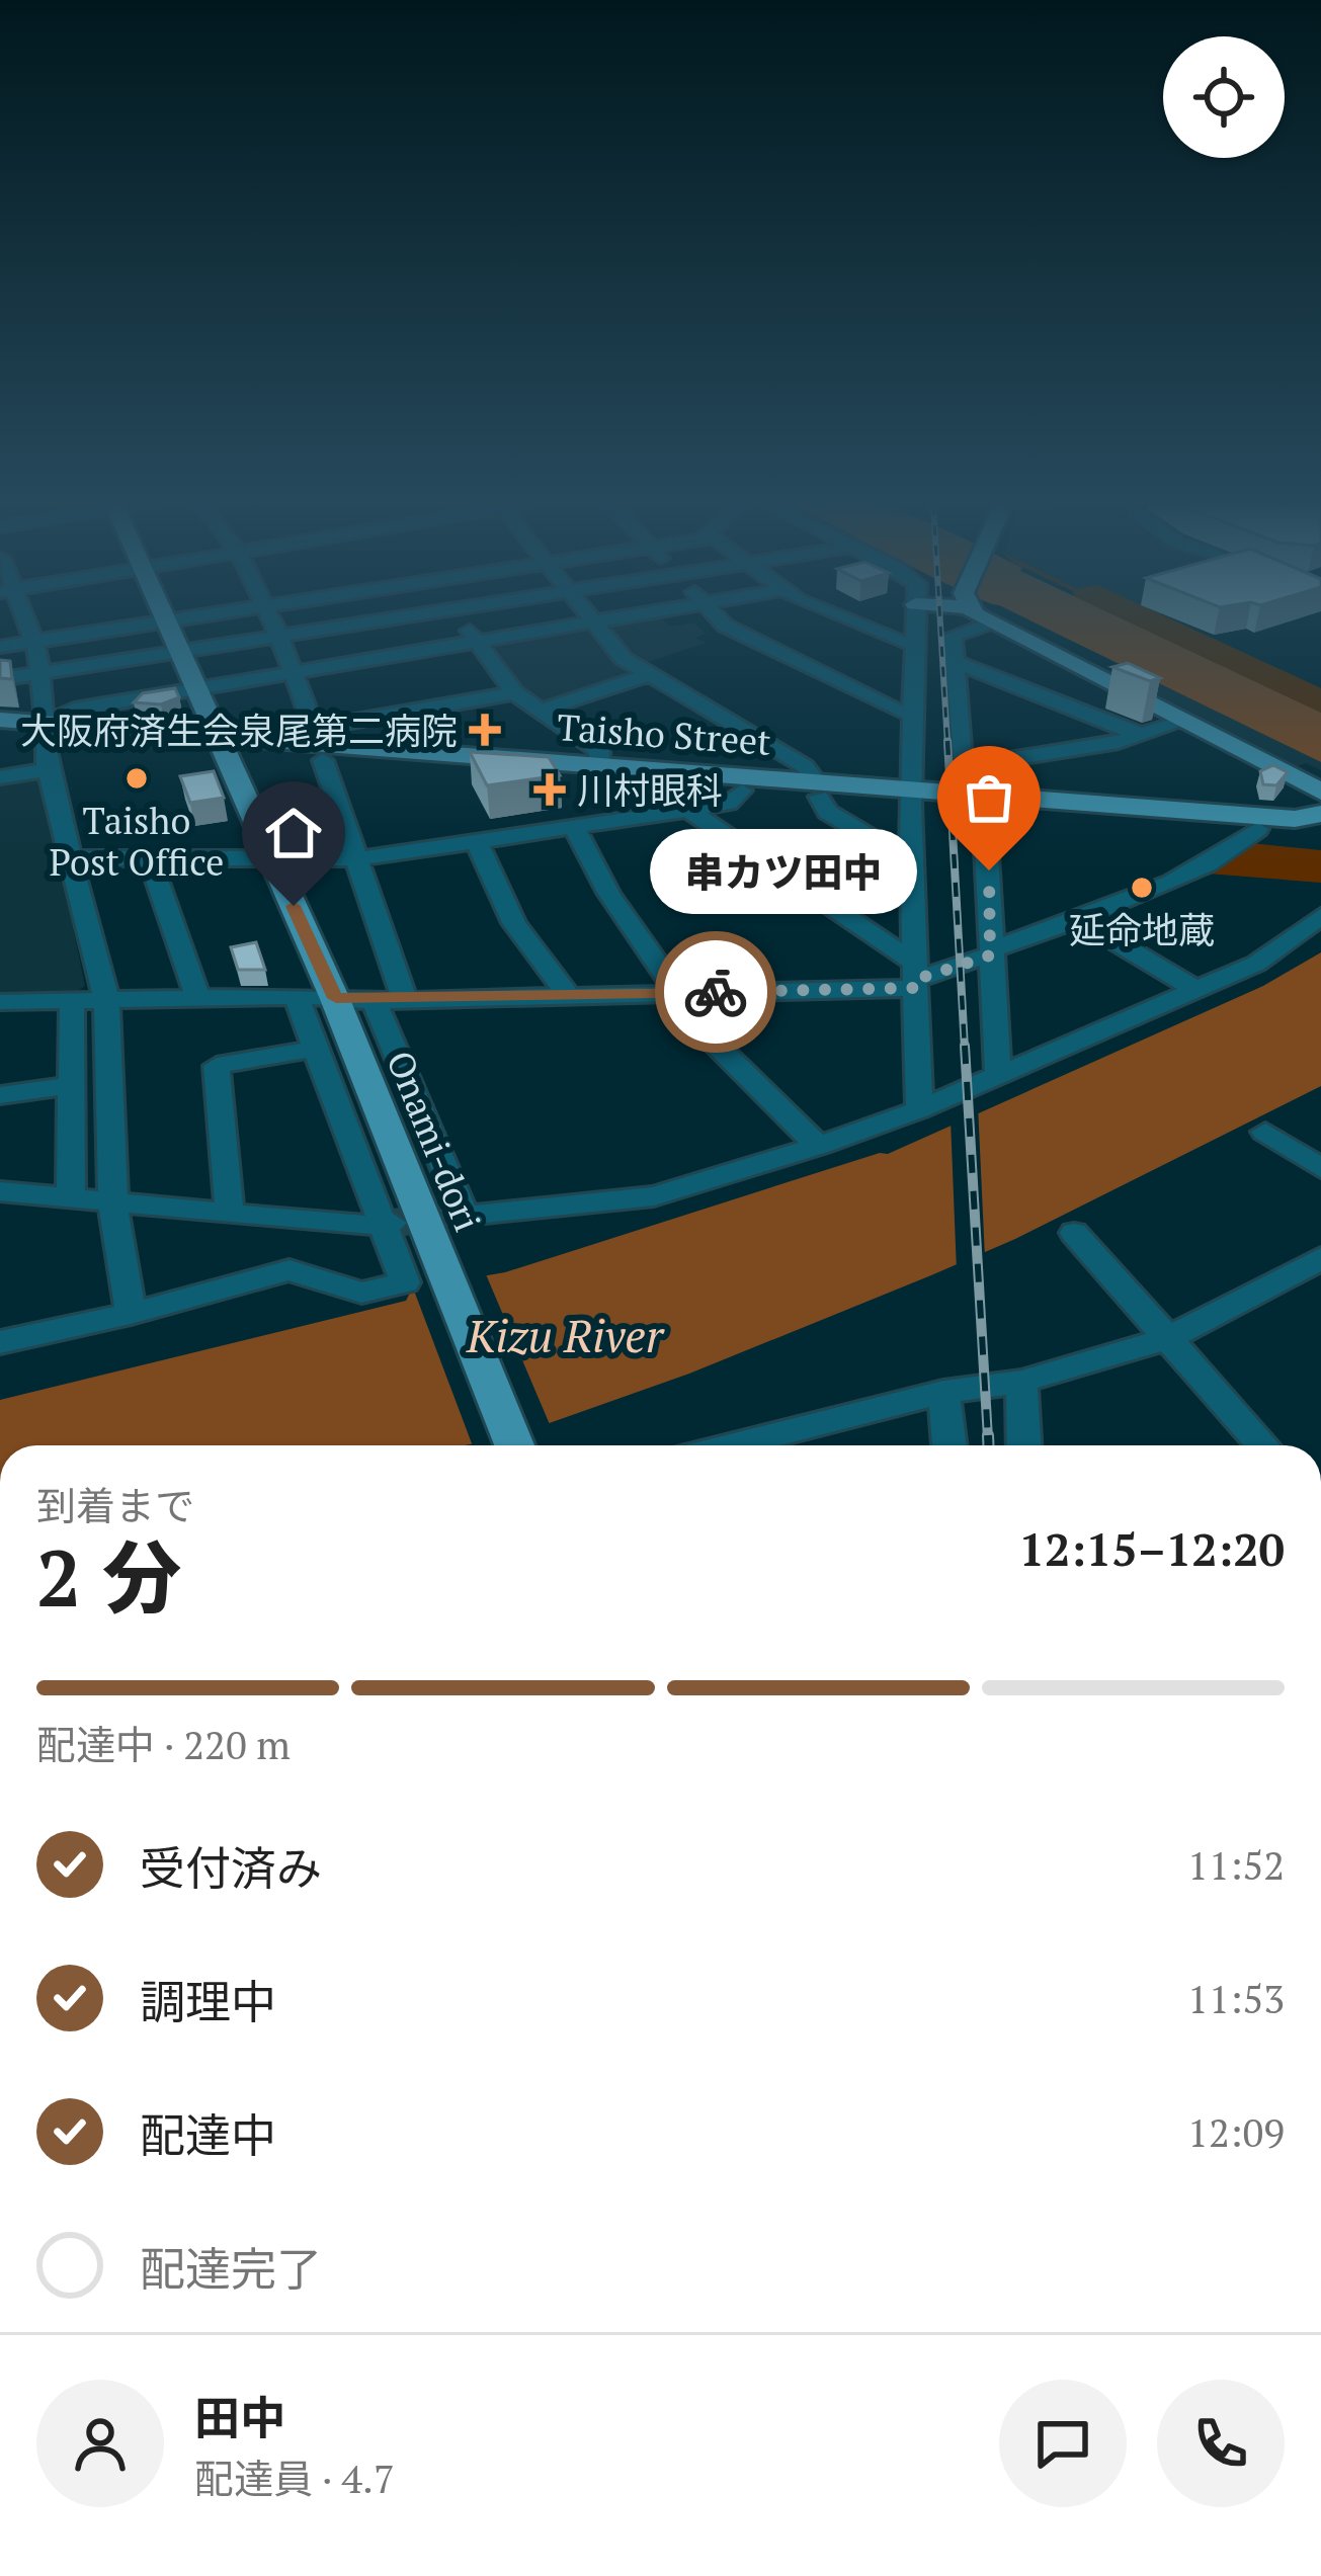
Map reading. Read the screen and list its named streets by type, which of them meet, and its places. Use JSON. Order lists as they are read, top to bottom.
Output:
{
  "streets": {
    "main road": ["Taisho Street", "Onami-dori"]
  },
  "crossings": [
    ["Taisho Street", "Onami-dori"]
  ],
  "water": ["Kizu River"],
  "places": {
    "health": ["大阪府済生会泉尾第二病院", "川村眼科"],
    "other": ["Taisho Post Office", "串カツ田中", "延命地蔵"]
  },
  "page": {
    "bubble": "串カツ田中",
    "heading": ["2 分", "到着まで", "12:15–12:20"],
    "panel": ["田中", "配達員 · 4.7"],
    "bar": "配達中 · 220 m",
    "list": [
      ["受付済み", "11:52"],
      ["調理中", "11:53"],
      ["配達中", "12:09"],
      "配達完了"
    ]
  }
}
